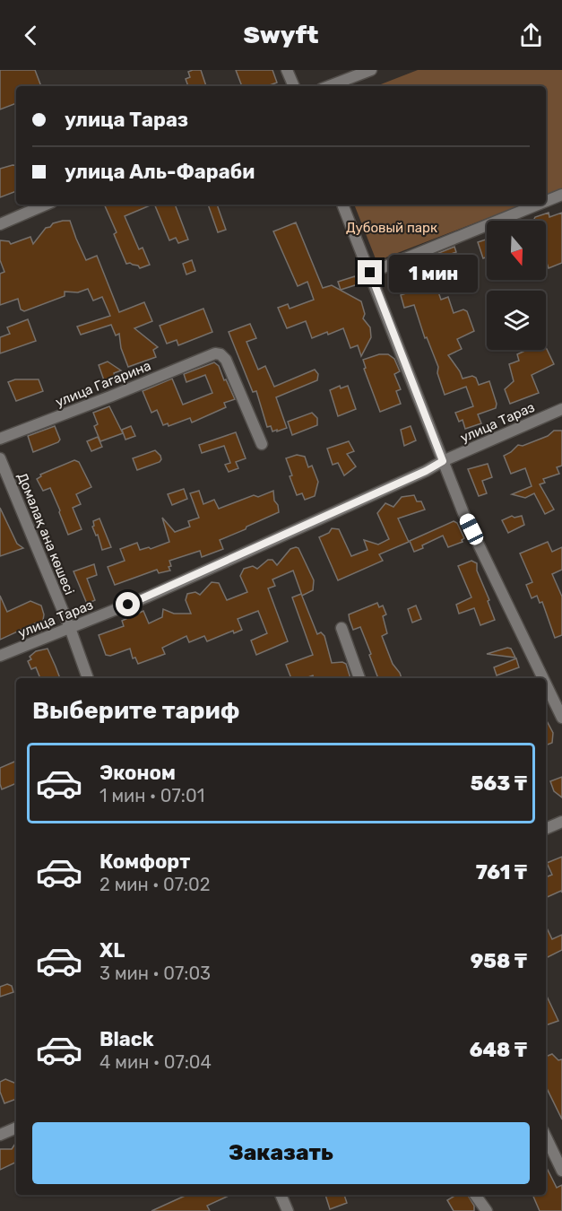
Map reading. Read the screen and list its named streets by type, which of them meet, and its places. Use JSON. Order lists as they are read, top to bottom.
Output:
{
  "streets": {
    "street": ["улица Гагарина", "улица Тараз", "Домалақ ана көшесі"]
  },
  "crossings": [
    ["улица Тараз", "Домалақ ана көшесі"]
  ],
  "parks": ["Дубовый парк"],
  "north": "bottom",
  "page": {
    "header": "Swyft",
    "banner": ["улица Тараз", "улица Аль-Фараби"],
    "bubble": "1 мин",
    "heading": "Выберите тариф",
    "list": [
      {
        "name": "Эконом",
        "note": "1 мин · 07:01",
        "value": "563 ₸"
      },
      {
        "name": "Комфорт",
        "note": "2 мин · 07:02",
        "value": "761 ₸"
      },
      {
        "name": "XL",
        "note": "3 мин · 07:03",
        "value": "958 ₸"
      },
      {
        "name": "Black",
        "note": "4 мин · 07:04",
        "value": "648 ₸"
      }
    ],
    "buttons": "Заказать"
  }
}
